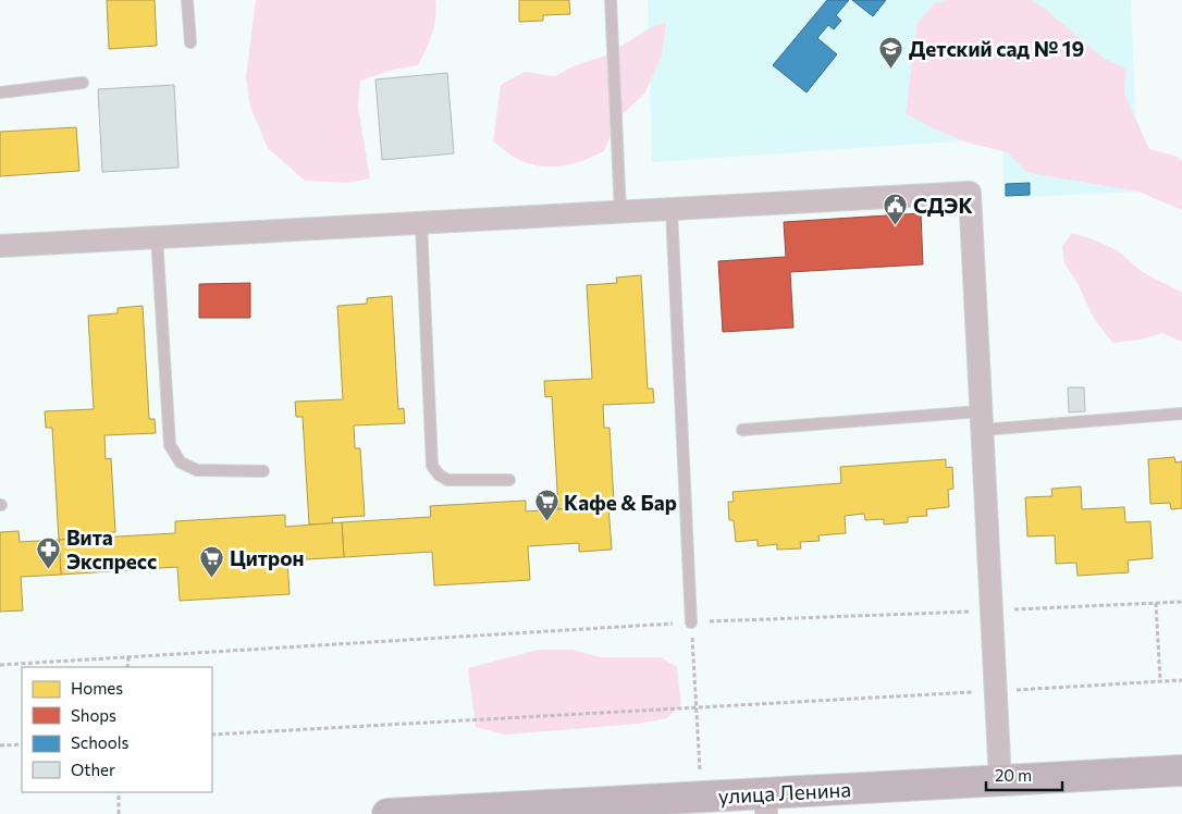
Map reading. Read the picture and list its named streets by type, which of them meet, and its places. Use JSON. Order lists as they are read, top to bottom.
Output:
{
  "streets": {
    "main road": ["улица Ленина"]
  },
  "places": {
    "school or university": ["Детский сад № 19"],
    "public building": ["СДЭК"],
    "supermarket": ["Кафе & Бар", "Цитрон"],
    "pharmacy": ["Вита Экспресс"]
  },
  "legend": [
    "Homes",
    "Shops",
    "Schools",
    "Other"
  ],
  "scale_bar": "20 m"
}
